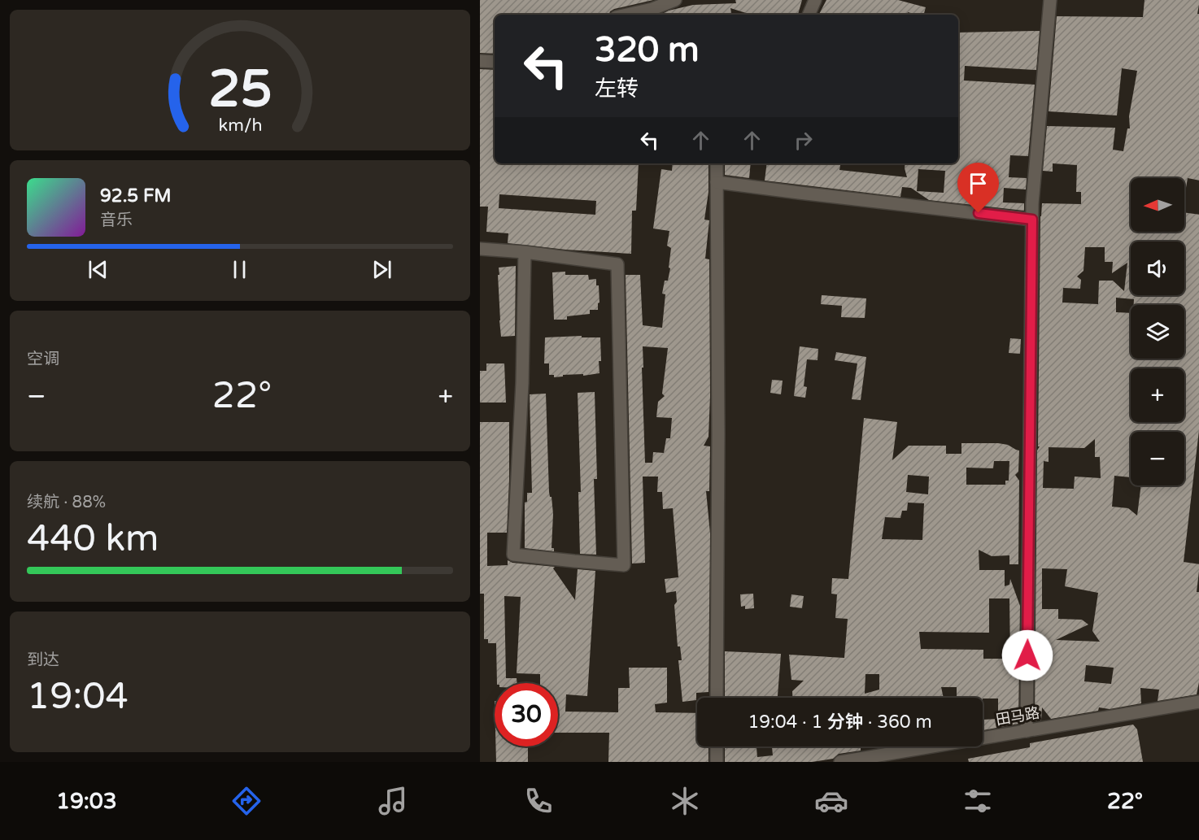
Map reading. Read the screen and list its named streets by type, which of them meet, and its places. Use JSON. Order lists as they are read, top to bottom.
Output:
{
  "streets": {
    "street": ["田马路"]
  },
  "north": "left",
  "page": {
    "turn": ["320 m", "左转"],
    "song": ["92.5 FM", "音乐"],
    "map_buttons": ["+", "−"],
    "tile": [
      "空调",
      ["续航 · 88%", "440 km"],
      ["到达", "19:04"]
    ],
    "heat": ["−", "22°", "+"],
    "limit": "30",
    "trip": "19:04 · 1 分钟 · 360 m",
    "tabs": ["19:03", "22°"],
    "gauge": ["25", "km/h"]
  }
}
